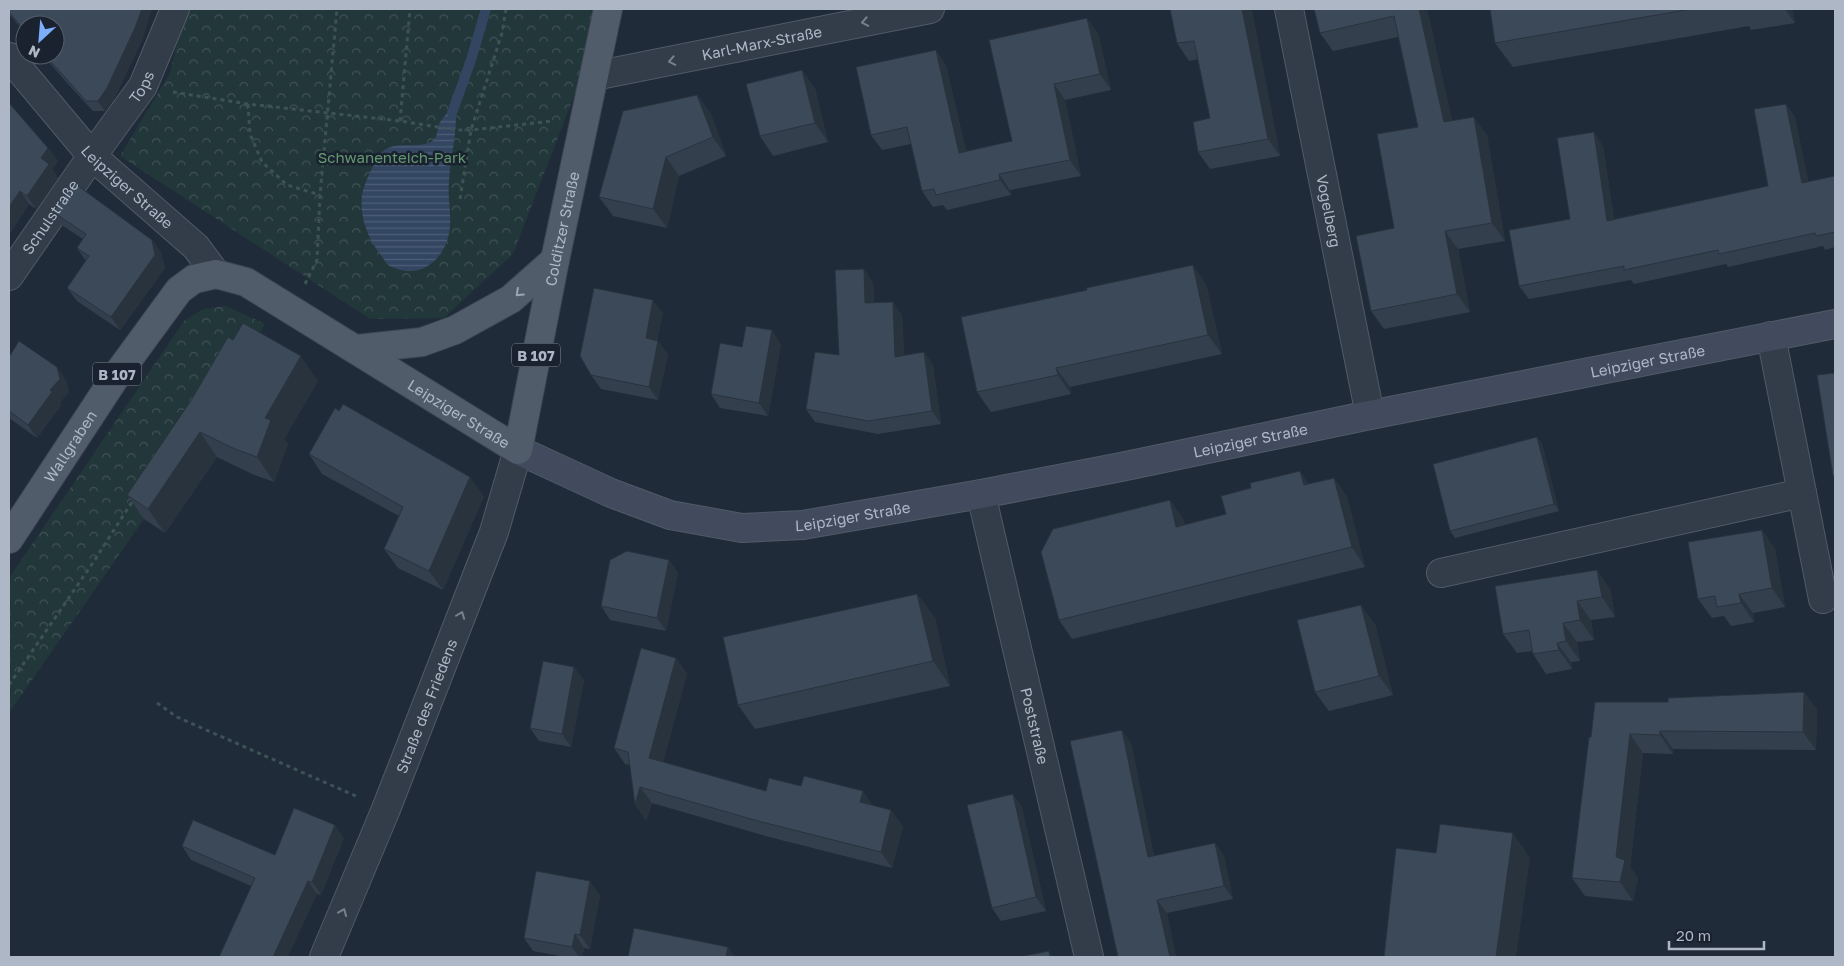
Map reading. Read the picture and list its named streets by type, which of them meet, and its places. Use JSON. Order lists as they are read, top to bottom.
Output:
{
  "streets": {
    "main road": [
      "Leipziger Straße",
      "Colditzer Straße",
      "B 107",
      "Wallgraben"
    ],
    "street": [
      "Karl-Marx-Straße",
      "Tops",
      "Vogelberg",
      "Schulstraße",
      "Straße des Friedens",
      "Poststraße"
    ]
  },
  "crossings": [
    ["Karl-Marx-Straße", "Colditzer Straße"],
    ["Tops", "Leipziger Straße"],
    ["Tops", "Schulstraße"],
    ["Leipziger Straße", "Vogelberg"],
    ["Leipziger Straße", "Schulstraße"],
    ["Leipziger Straße", "Colditzer Straße"],
    ["Leipziger Straße", "Wallgraben"],
    ["Leipziger Straße", "Straße des Friedens"],
    ["Leipziger Straße", "Poststraße"],
    ["Colditzer Straße", "Straße des Friedens"]
  ],
  "one_way": ["Karl-Marx-Straße", "Straße des Friedens"],
  "parks": ["Schwanenteich-Park"],
  "scale_bar": "20 m",
  "north": "bottom left"
}
